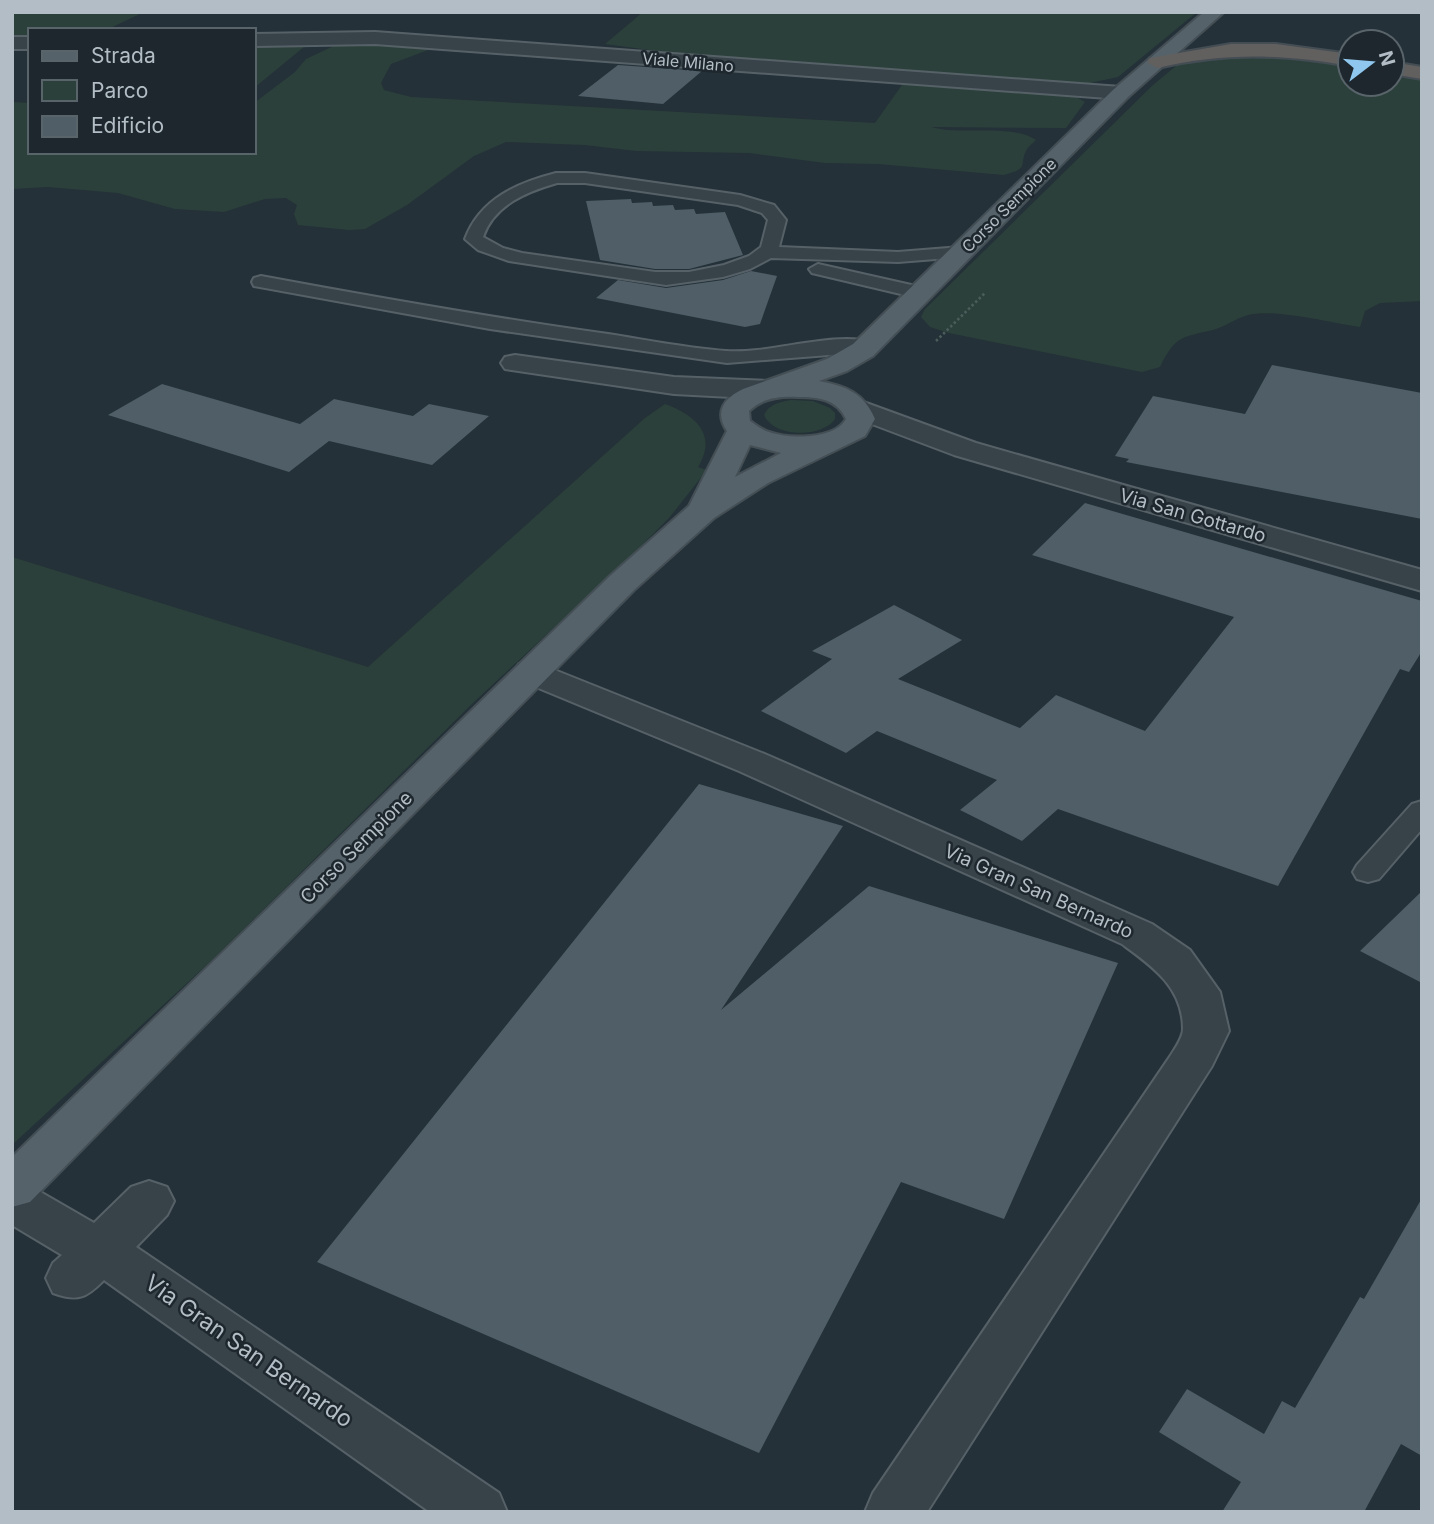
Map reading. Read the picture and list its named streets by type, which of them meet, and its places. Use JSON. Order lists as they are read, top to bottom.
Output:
{
  "streets": {
    "main road": ["Corso Sempione"],
    "street": ["Viale Milano", "Via San Gottardo", "Via Gran San Bernardo"]
  },
  "crossings": [
    ["Viale Milano", "Corso Sempione"],
    ["Corso Sempione", "Via San Gottardo"],
    ["Corso Sempione", "Via Gran San Bernardo"]
  ],
  "legend": ["Strada", "Parco", "Edificio"],
  "north": "right"
}
